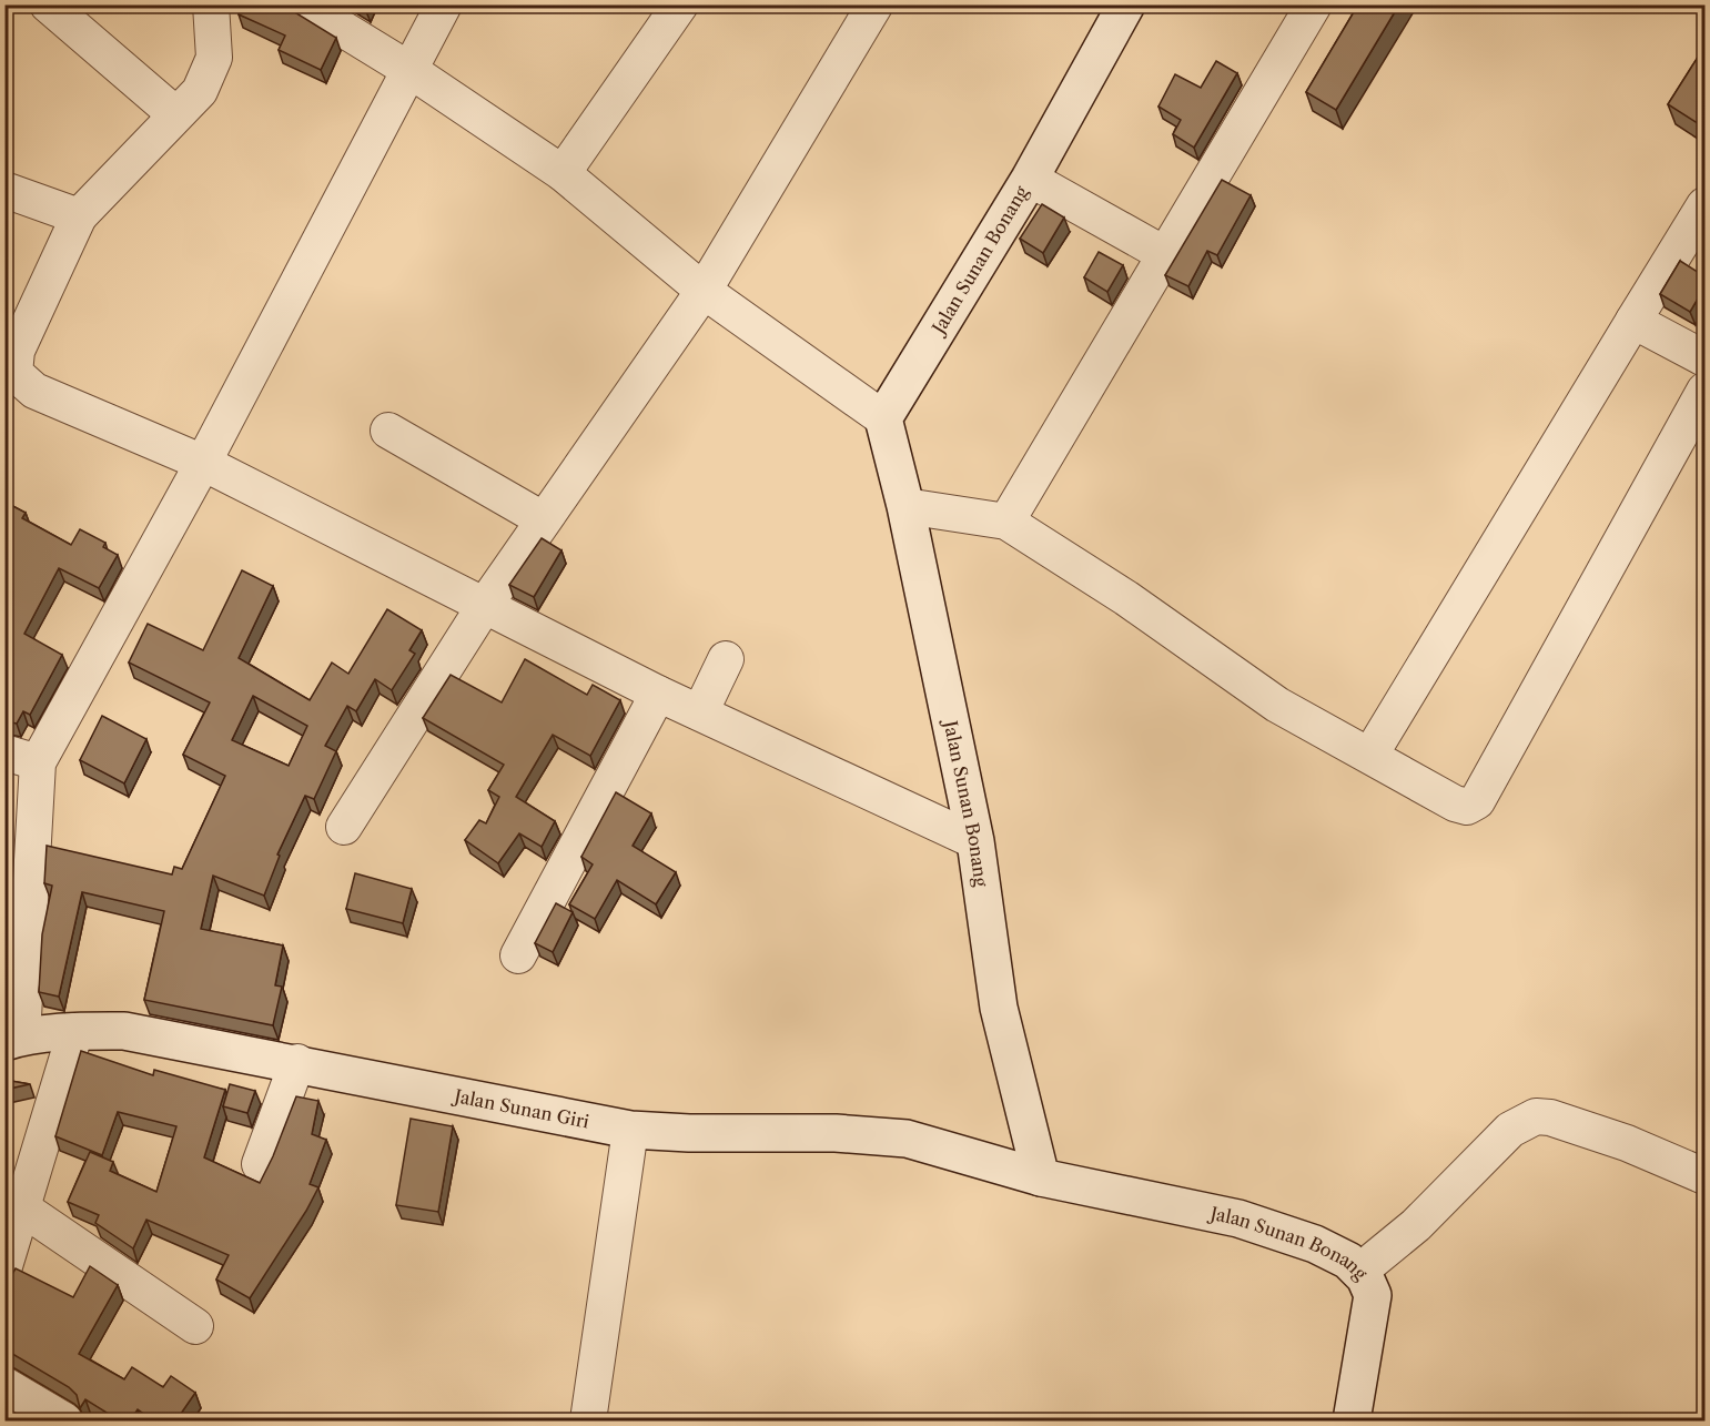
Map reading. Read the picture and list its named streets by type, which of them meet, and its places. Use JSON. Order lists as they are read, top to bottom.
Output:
{
  "streets": {
    "street": ["Jalan Sunan Bonang", "Jalan Sunan Giri"]
  },
  "crossings": [
    ["Jalan Sunan Bonang", "Jalan Sunan Giri"]
  ]
}
